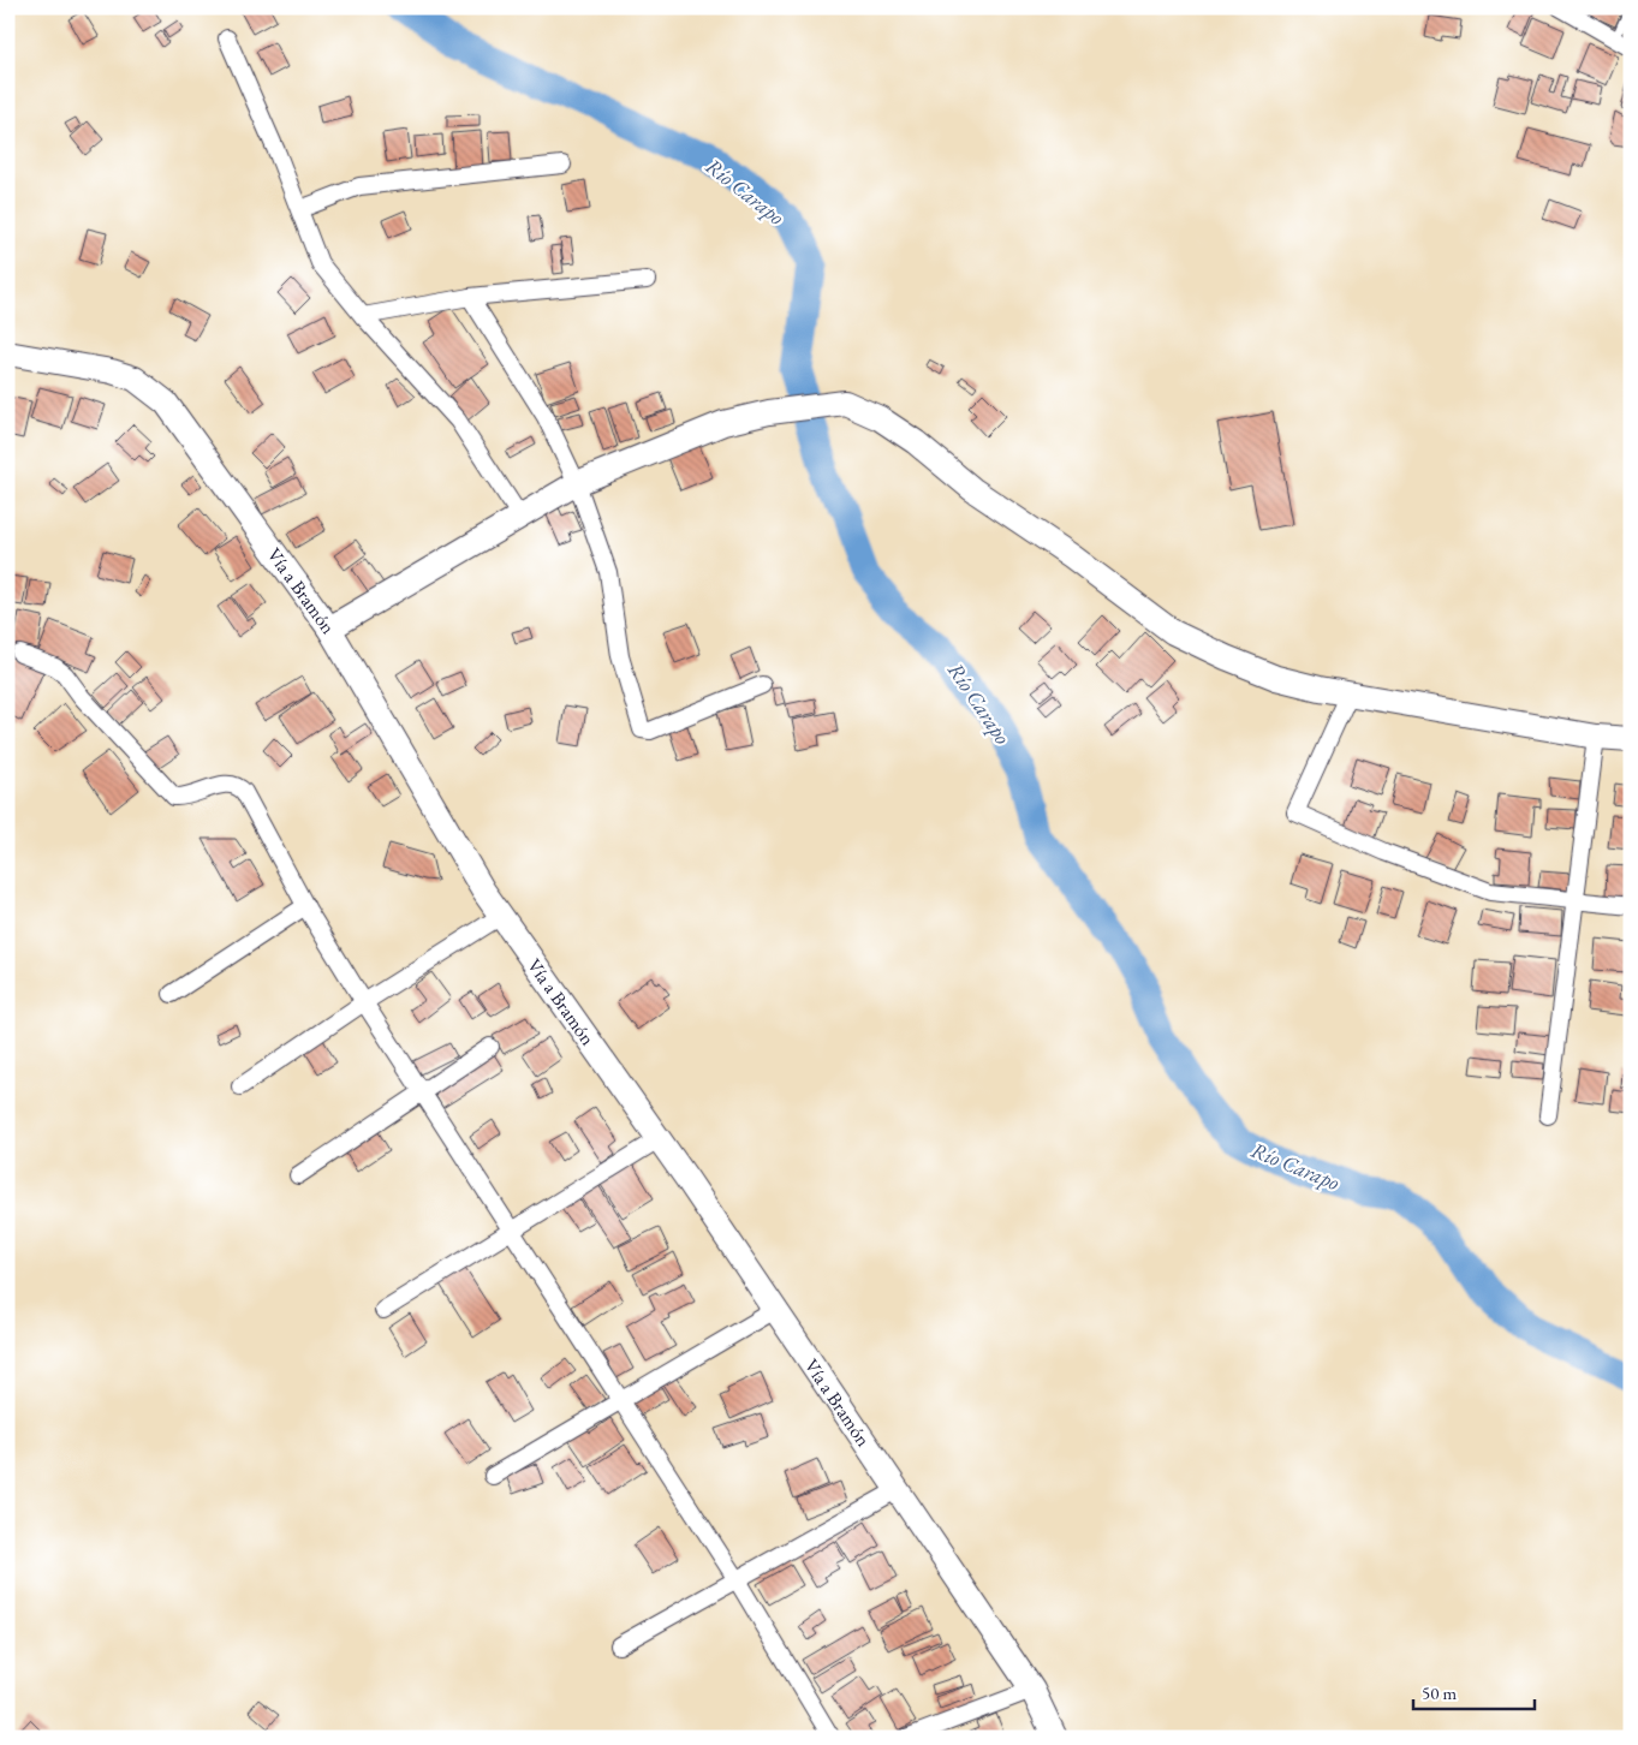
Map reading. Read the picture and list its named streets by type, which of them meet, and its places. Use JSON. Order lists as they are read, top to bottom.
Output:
{
  "streets": {
    "street": ["Vía a Bramón"]
  },
  "water": ["Río Carapo"],
  "scale_bar": "50 m"
}
